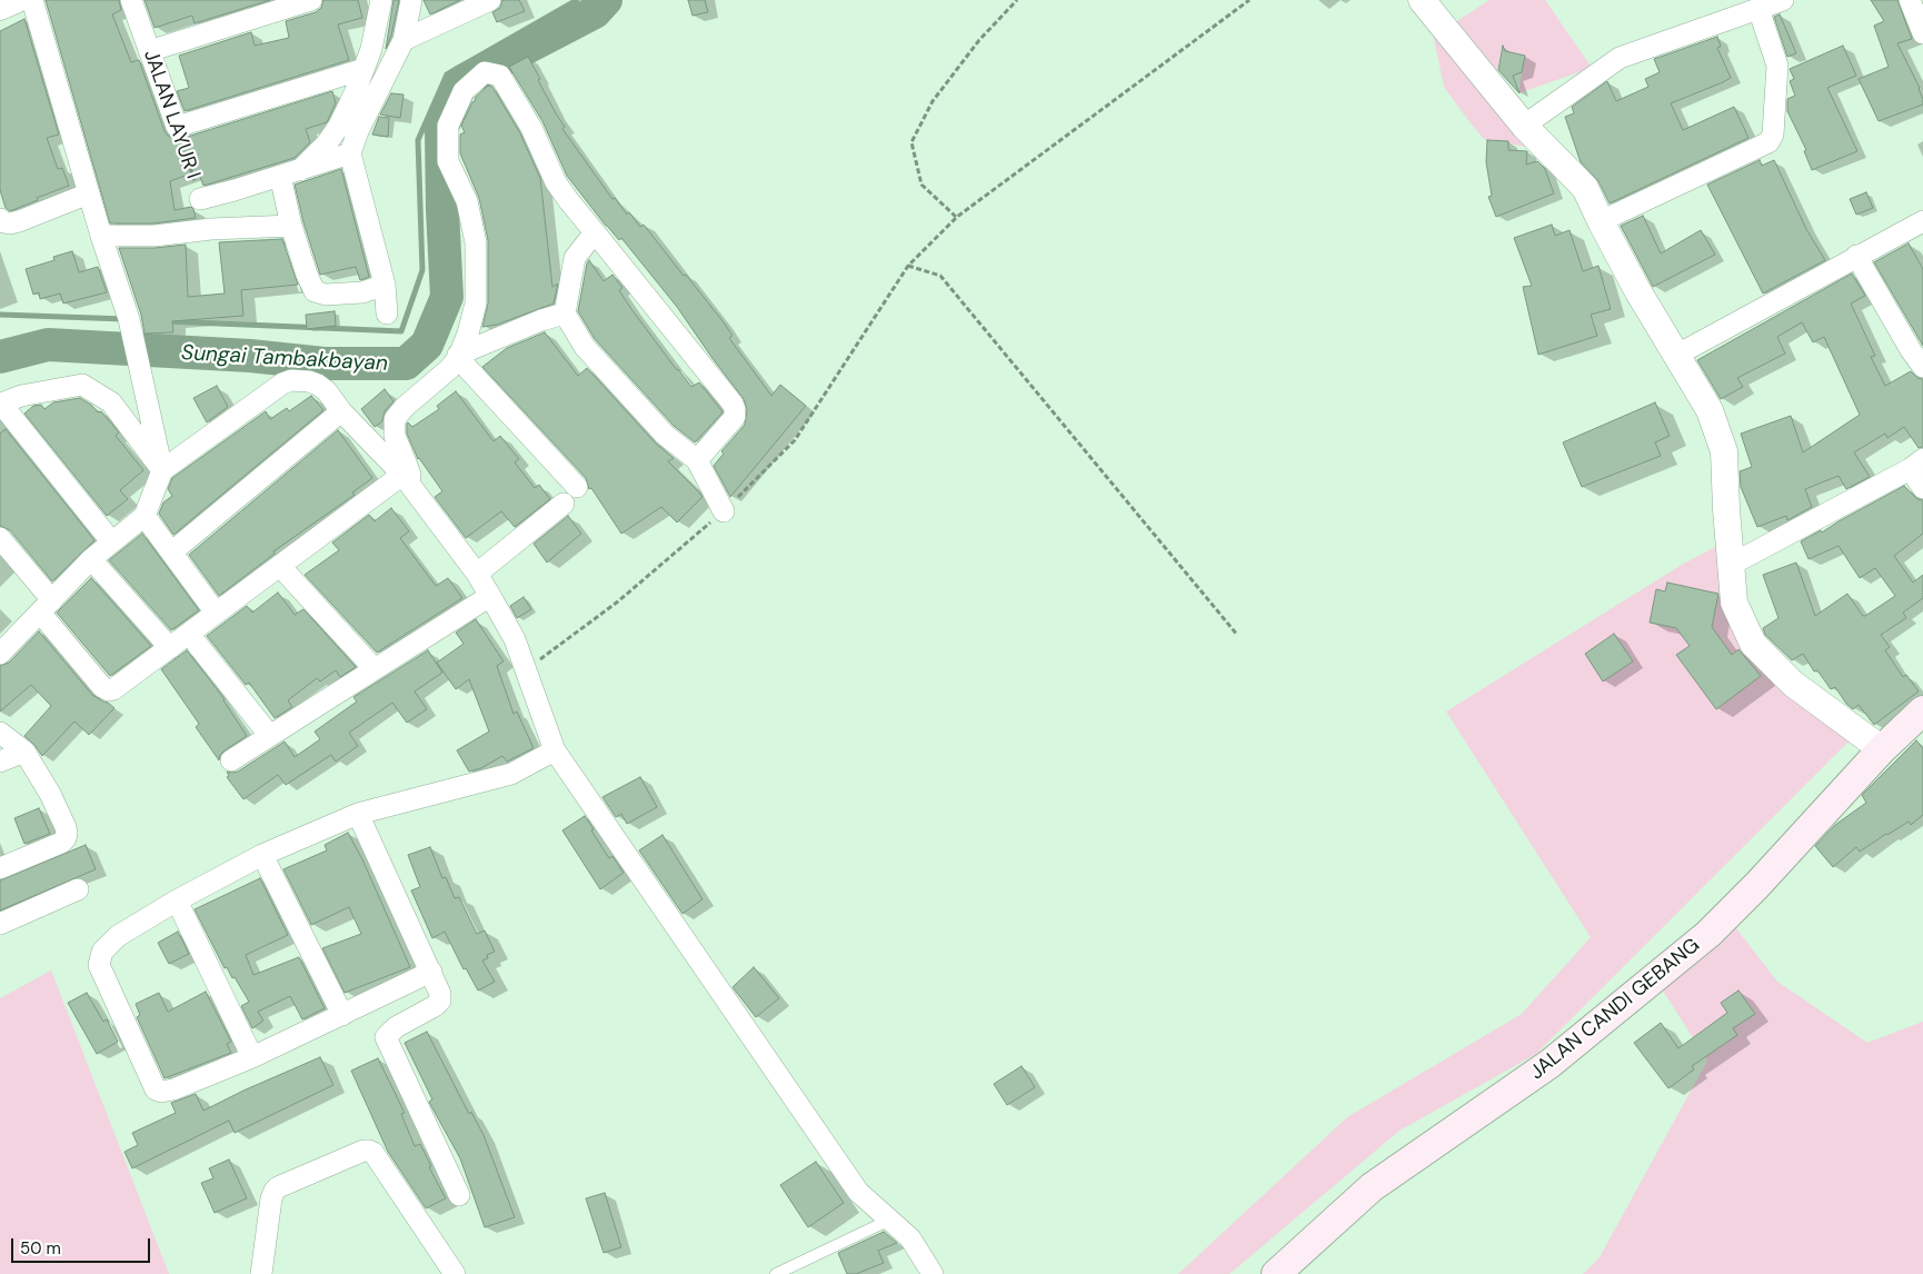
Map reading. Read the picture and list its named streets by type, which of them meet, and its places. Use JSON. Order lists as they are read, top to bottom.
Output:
{
  "streets": {
    "main road": ["JALAN CANDI GEBANG"],
    "street": ["JALAN LAYUR I"]
  },
  "water": ["Sungai Tambakbayan"],
  "scale_bar": "50 m"
}
